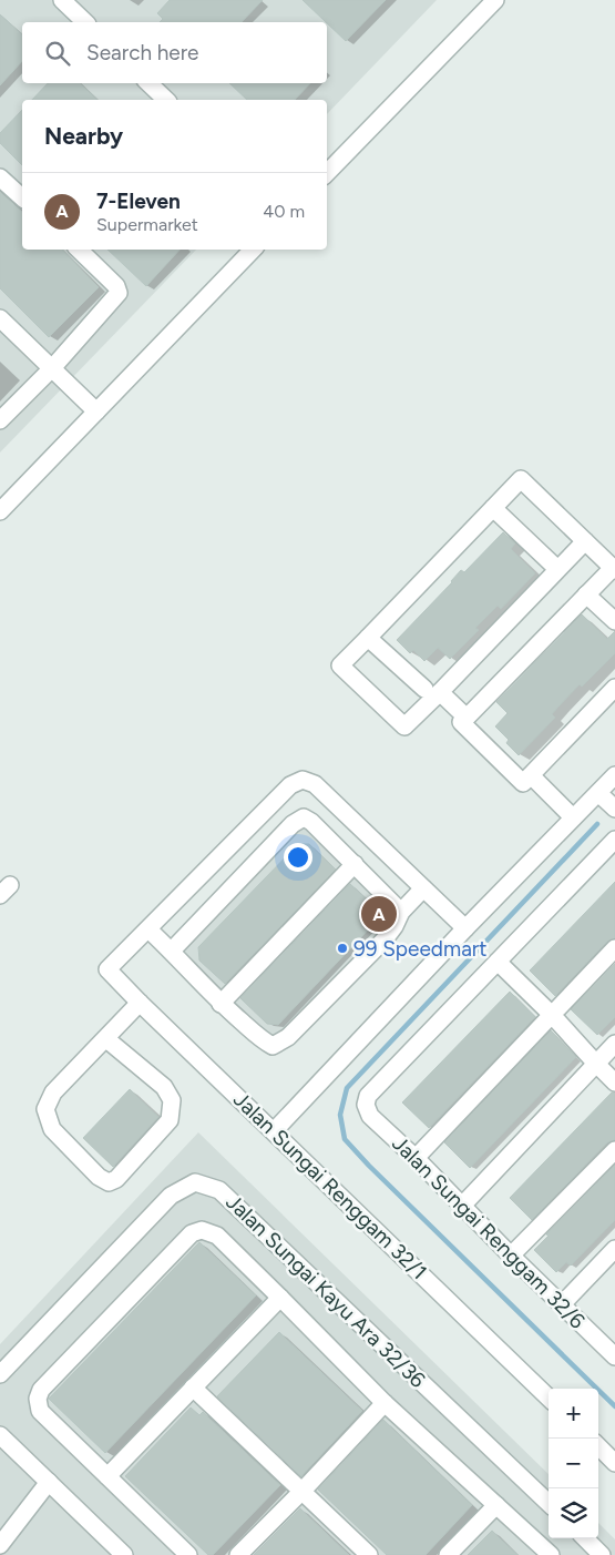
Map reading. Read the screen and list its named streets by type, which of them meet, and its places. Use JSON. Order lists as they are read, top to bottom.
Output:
{
  "streets": {
    "street": ["Jalan Sungai Renggam 32/1", "Jalan Sungai Renggam 32/6", "Jalan Sungai Kayu Ara 32/36"]
  },
  "places": ["99 Speedmart"],
  "page": {
    "search": "Search here",
    "heading": "Nearby",
    "list": [
      {
        "mark": "A",
        "name": "7-Eleven",
        "note": "Supermarket",
        "value": "40 m"
      }
    ],
    "pins": "A",
    "map_buttons": ["+", "−"]
  }
}
